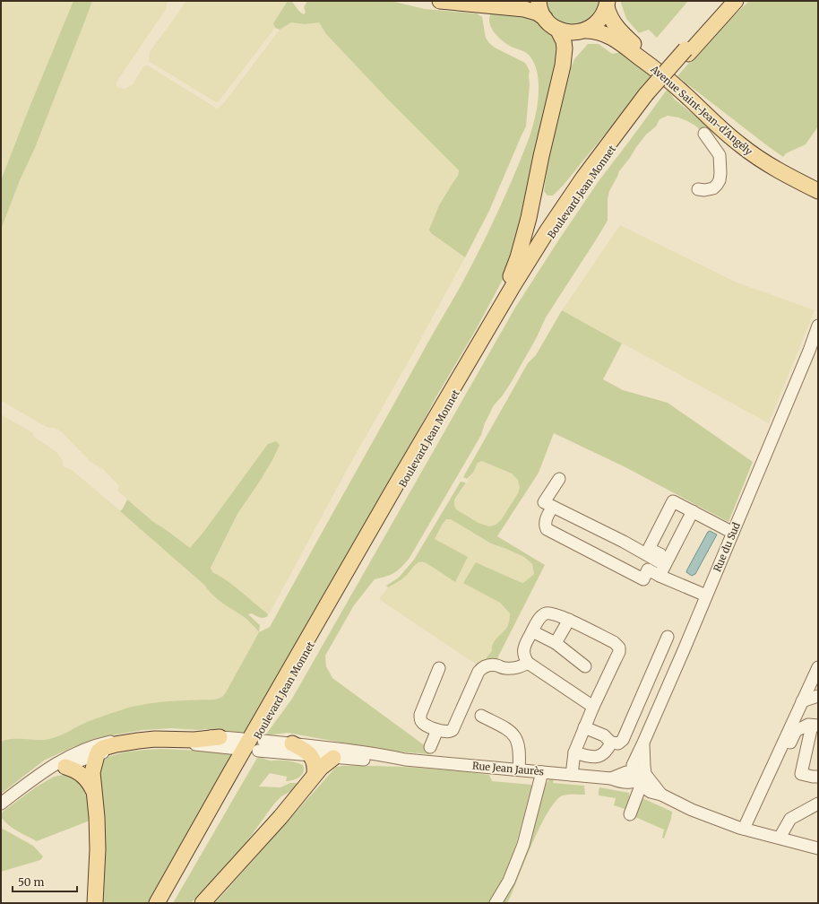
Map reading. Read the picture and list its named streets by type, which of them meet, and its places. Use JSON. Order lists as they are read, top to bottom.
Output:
{
  "streets": {
    "main road": ["Avenue Saint-Jean-d'Angély", "Boulevard Jean Monnet"],
    "street": ["Rue du Sud", "Rue Jean Jaurès"]
  },
  "crossings": [
    ["Rue du Sud", "Rue Jean Jaurès"]
  ],
  "scale_bar": "50 m"
}
